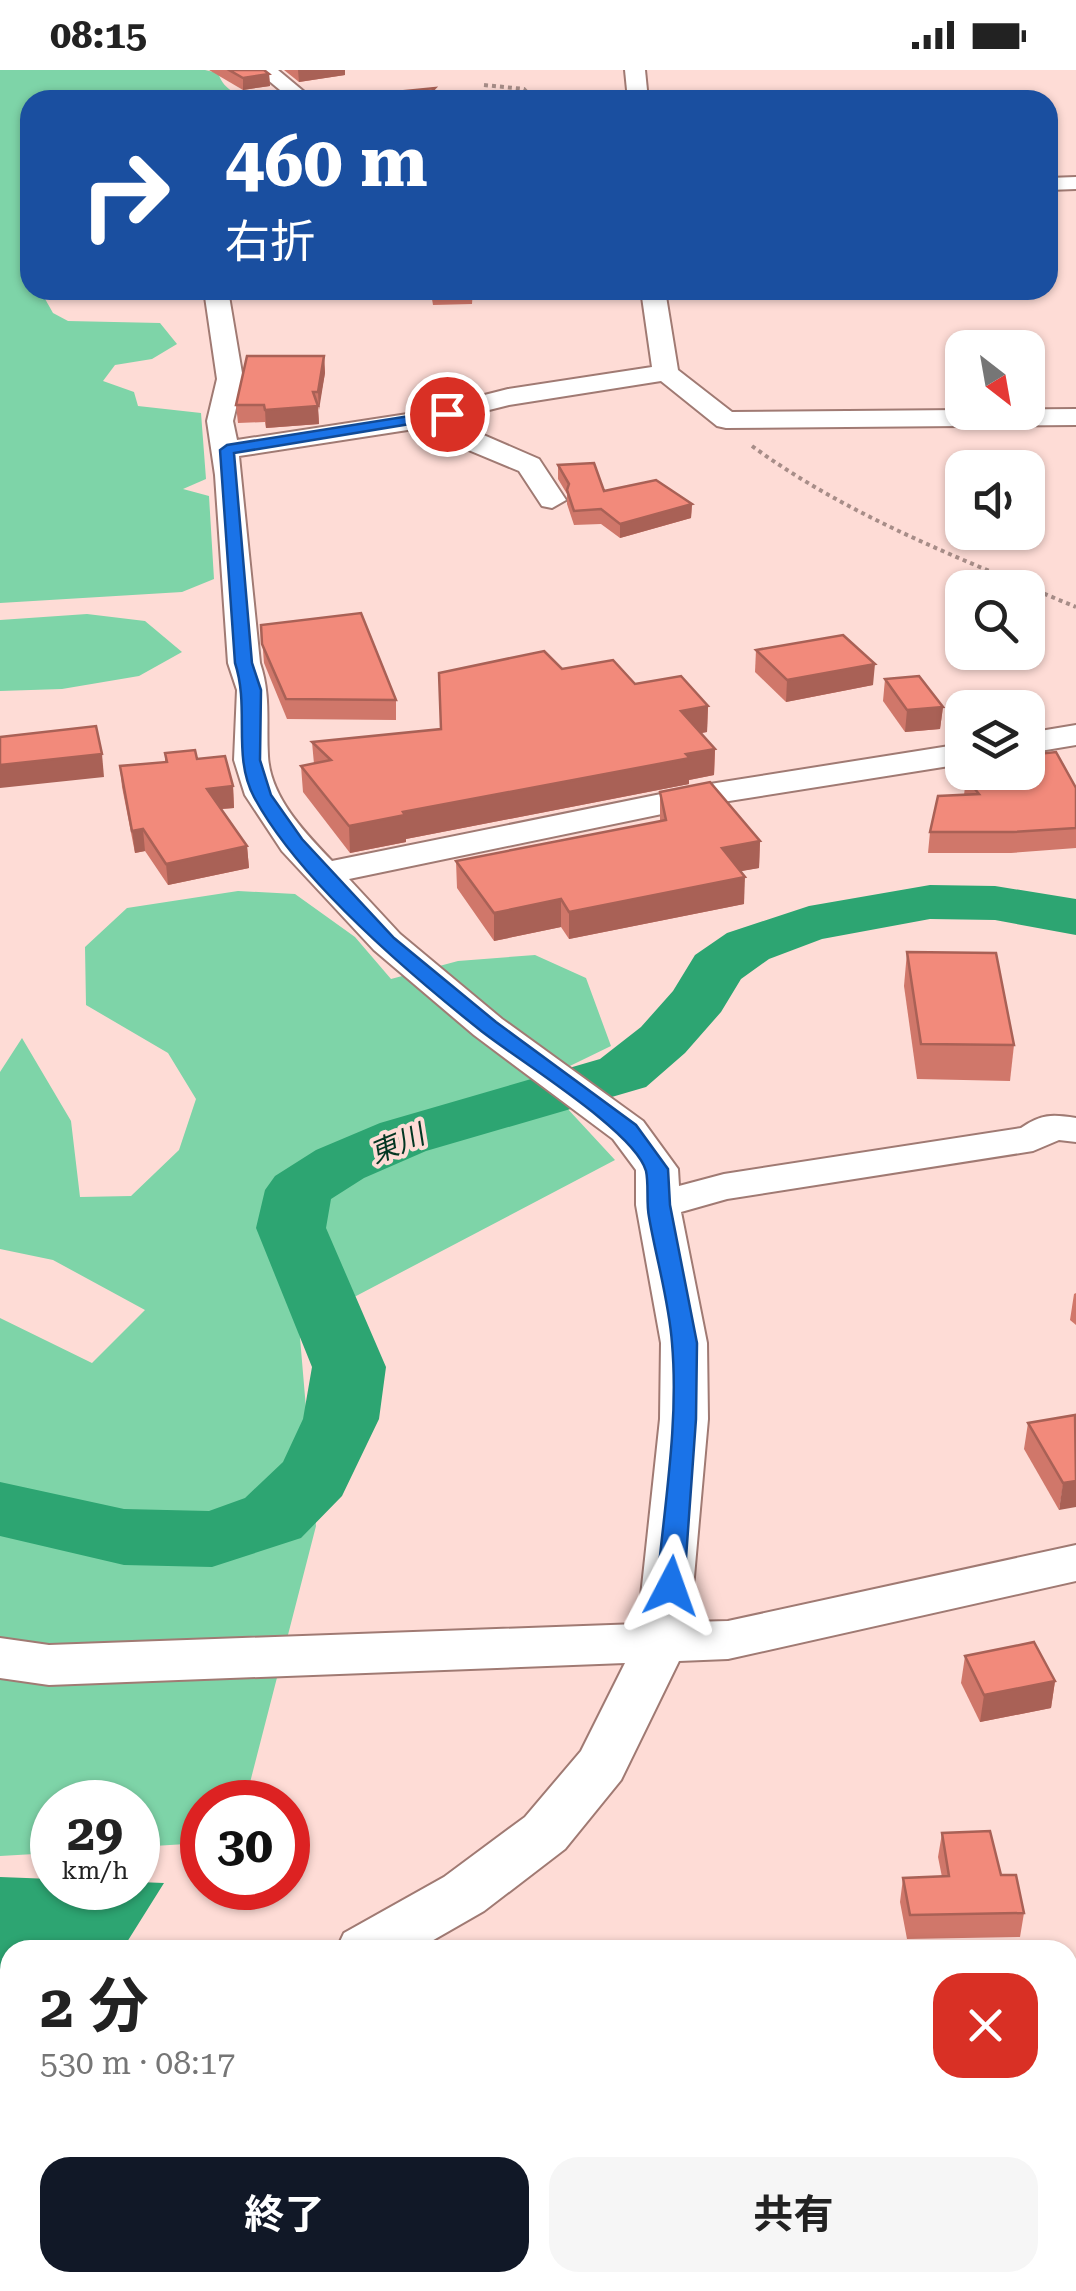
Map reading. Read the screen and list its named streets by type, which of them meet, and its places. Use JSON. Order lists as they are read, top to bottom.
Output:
{
  "water": ["東川"],
  "north": "bottom right",
  "page": {
    "status": "08:15",
    "turn": ["460 m", "右折"],
    "speed": "29 km/h",
    "limit": "30",
    "heading": ["2 分", "530 m · 08:17"],
    "buttons": ["終了", "共有"]
  }
}
